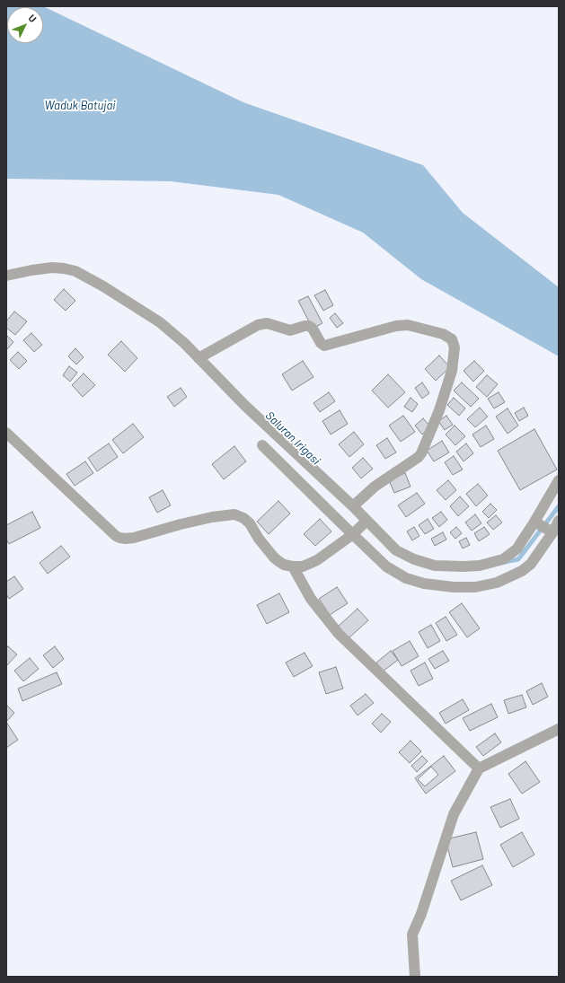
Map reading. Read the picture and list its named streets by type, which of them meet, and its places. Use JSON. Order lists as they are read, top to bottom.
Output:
{
  "water": ["Waduk Batujai", "Saluran Irigasi"],
  "north": "top right"
}
